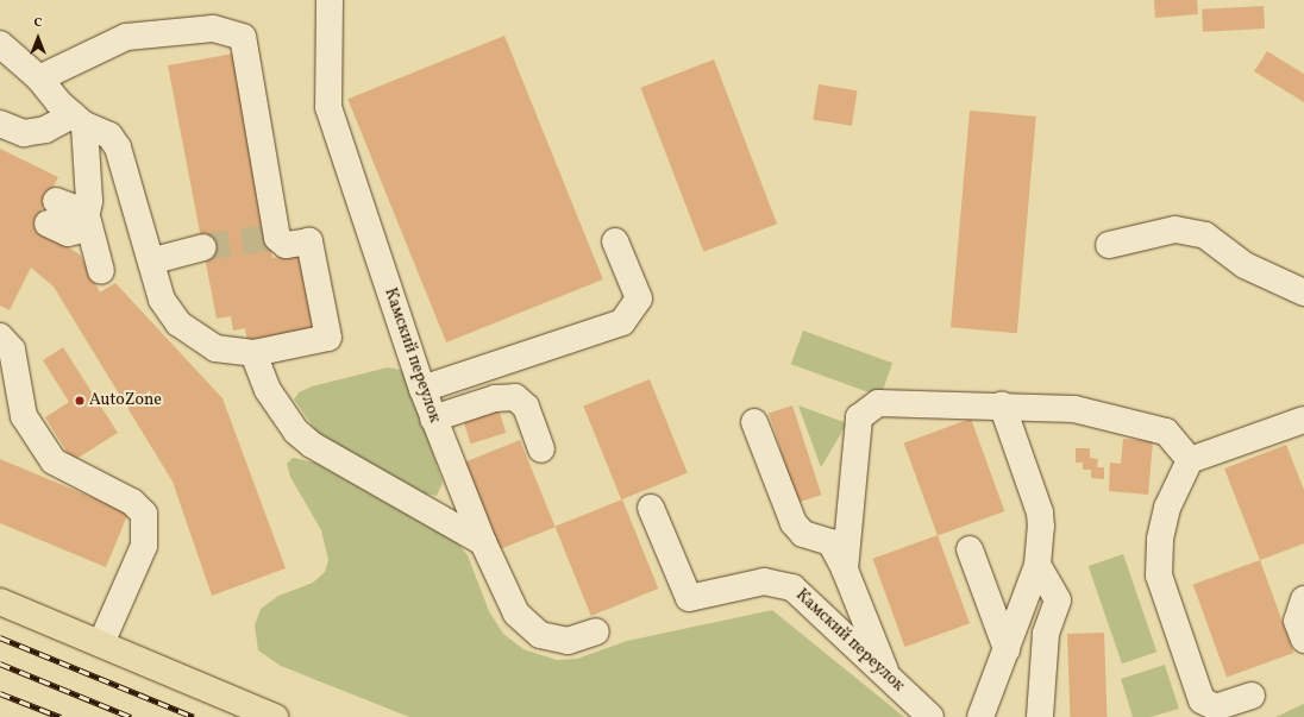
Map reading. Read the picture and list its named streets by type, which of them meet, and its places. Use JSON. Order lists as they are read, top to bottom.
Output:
{
  "streets": {
    "lane": ["Камский переулок"]
  },
  "places": ["AutoZone"],
  "north": "top"
}
